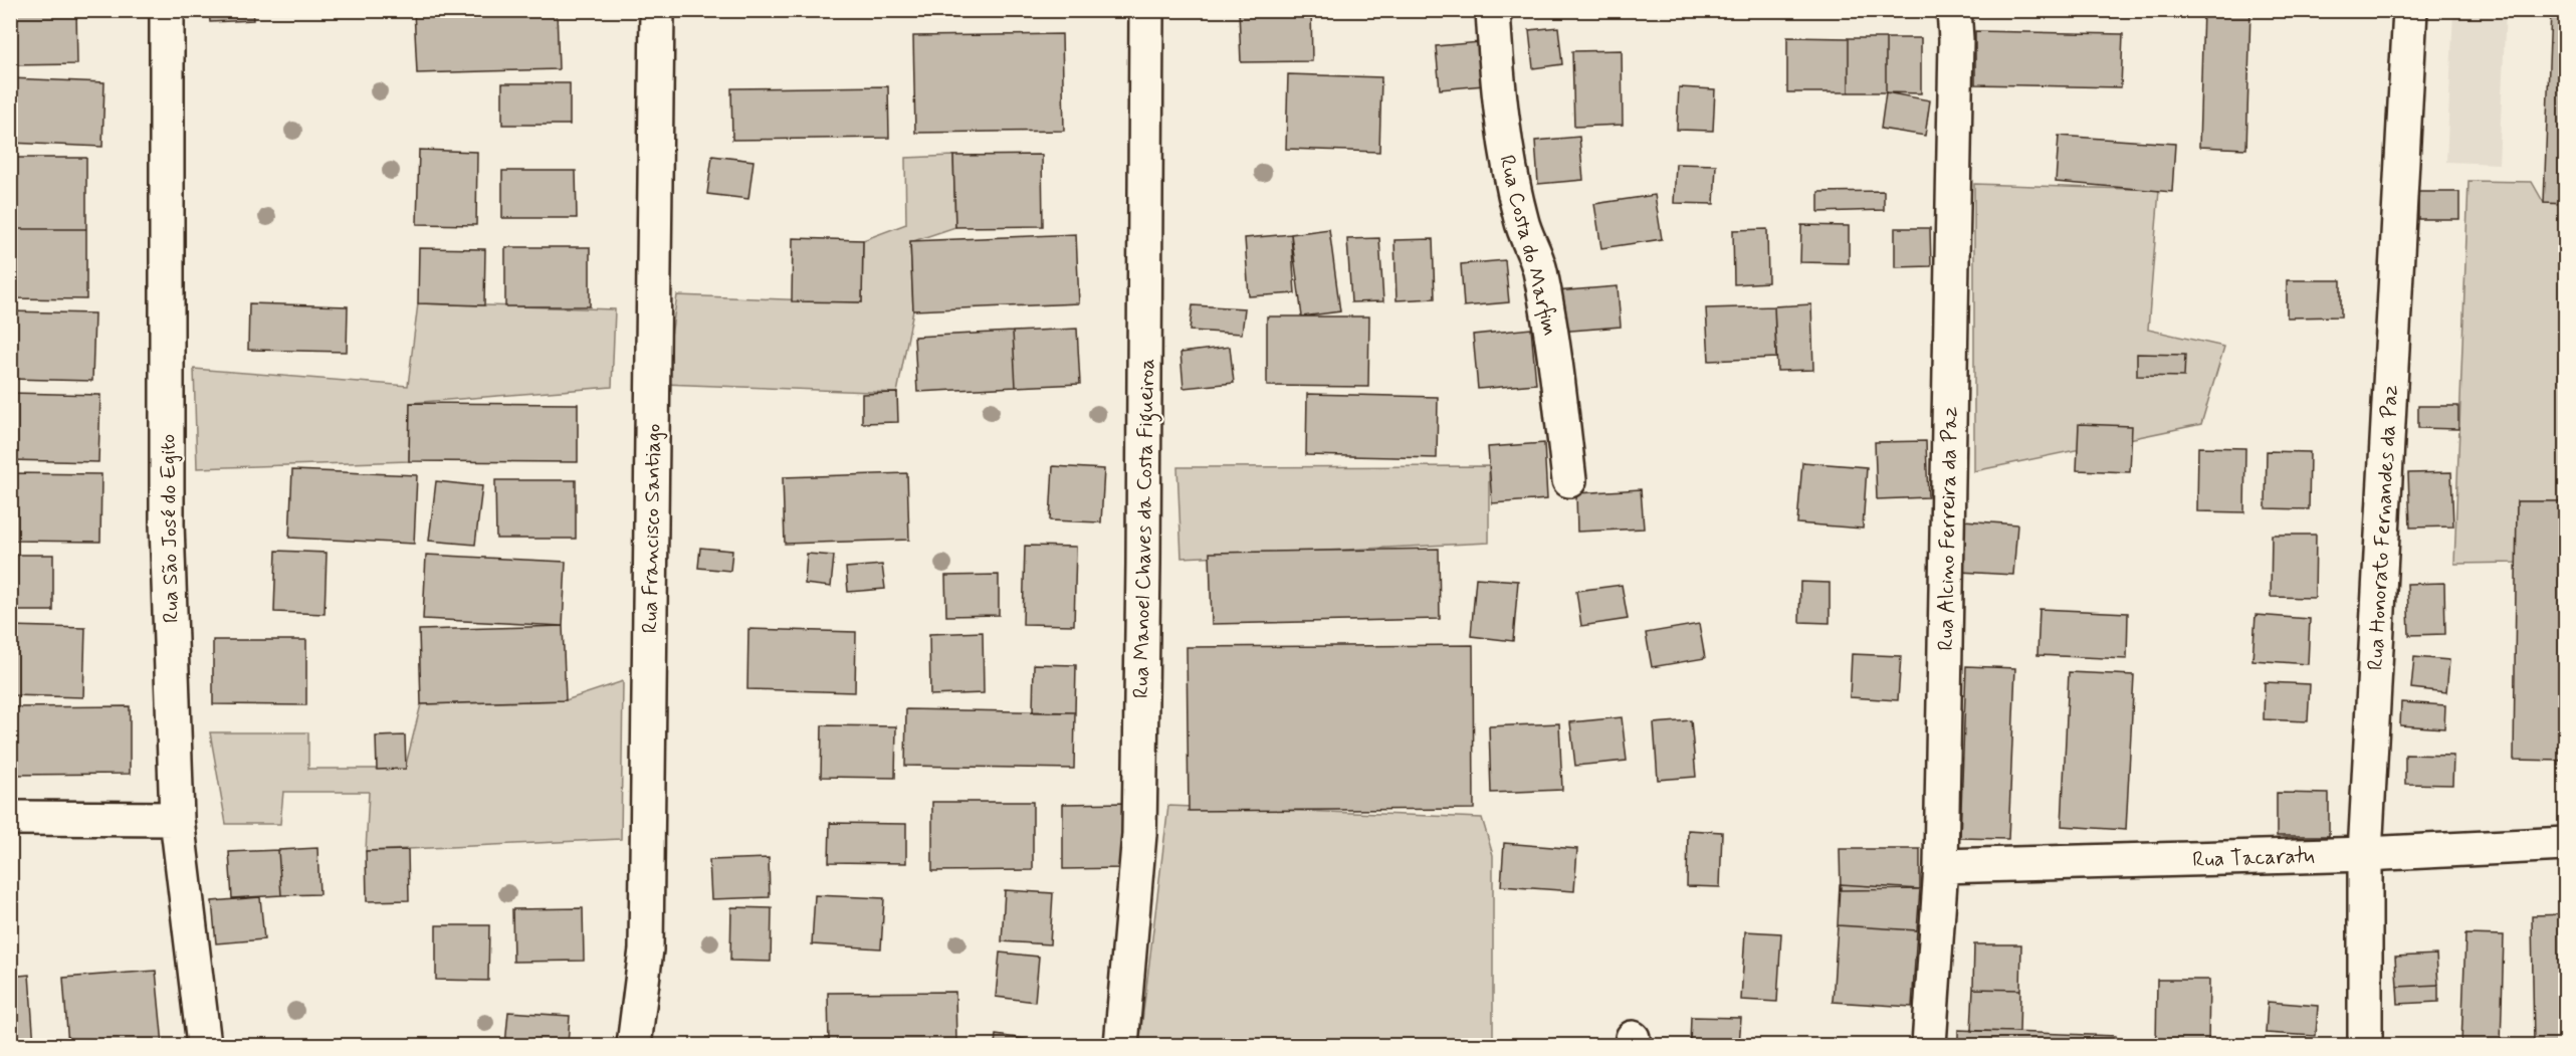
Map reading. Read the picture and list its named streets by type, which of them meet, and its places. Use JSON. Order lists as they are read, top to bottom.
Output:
{
  "streets": {
    "street": [
      "Rua Costa do Marfim",
      "Rua Honorato Fernandes da Paz",
      "Rua São José do Egito",
      "Rua Francisco Santiago",
      "Rua Manoel Chaves da Costa Figueiroa",
      "Rua Alcino Ferreira da Paz",
      "Rua Tacaratu"
    ]
  },
  "crossings": [
    ["Rua Honorato Fernandes da Paz", "Rua Tacaratu"],
    ["Rua Alcino Ferreira da Paz", "Rua Tacaratu"]
  ]
}
